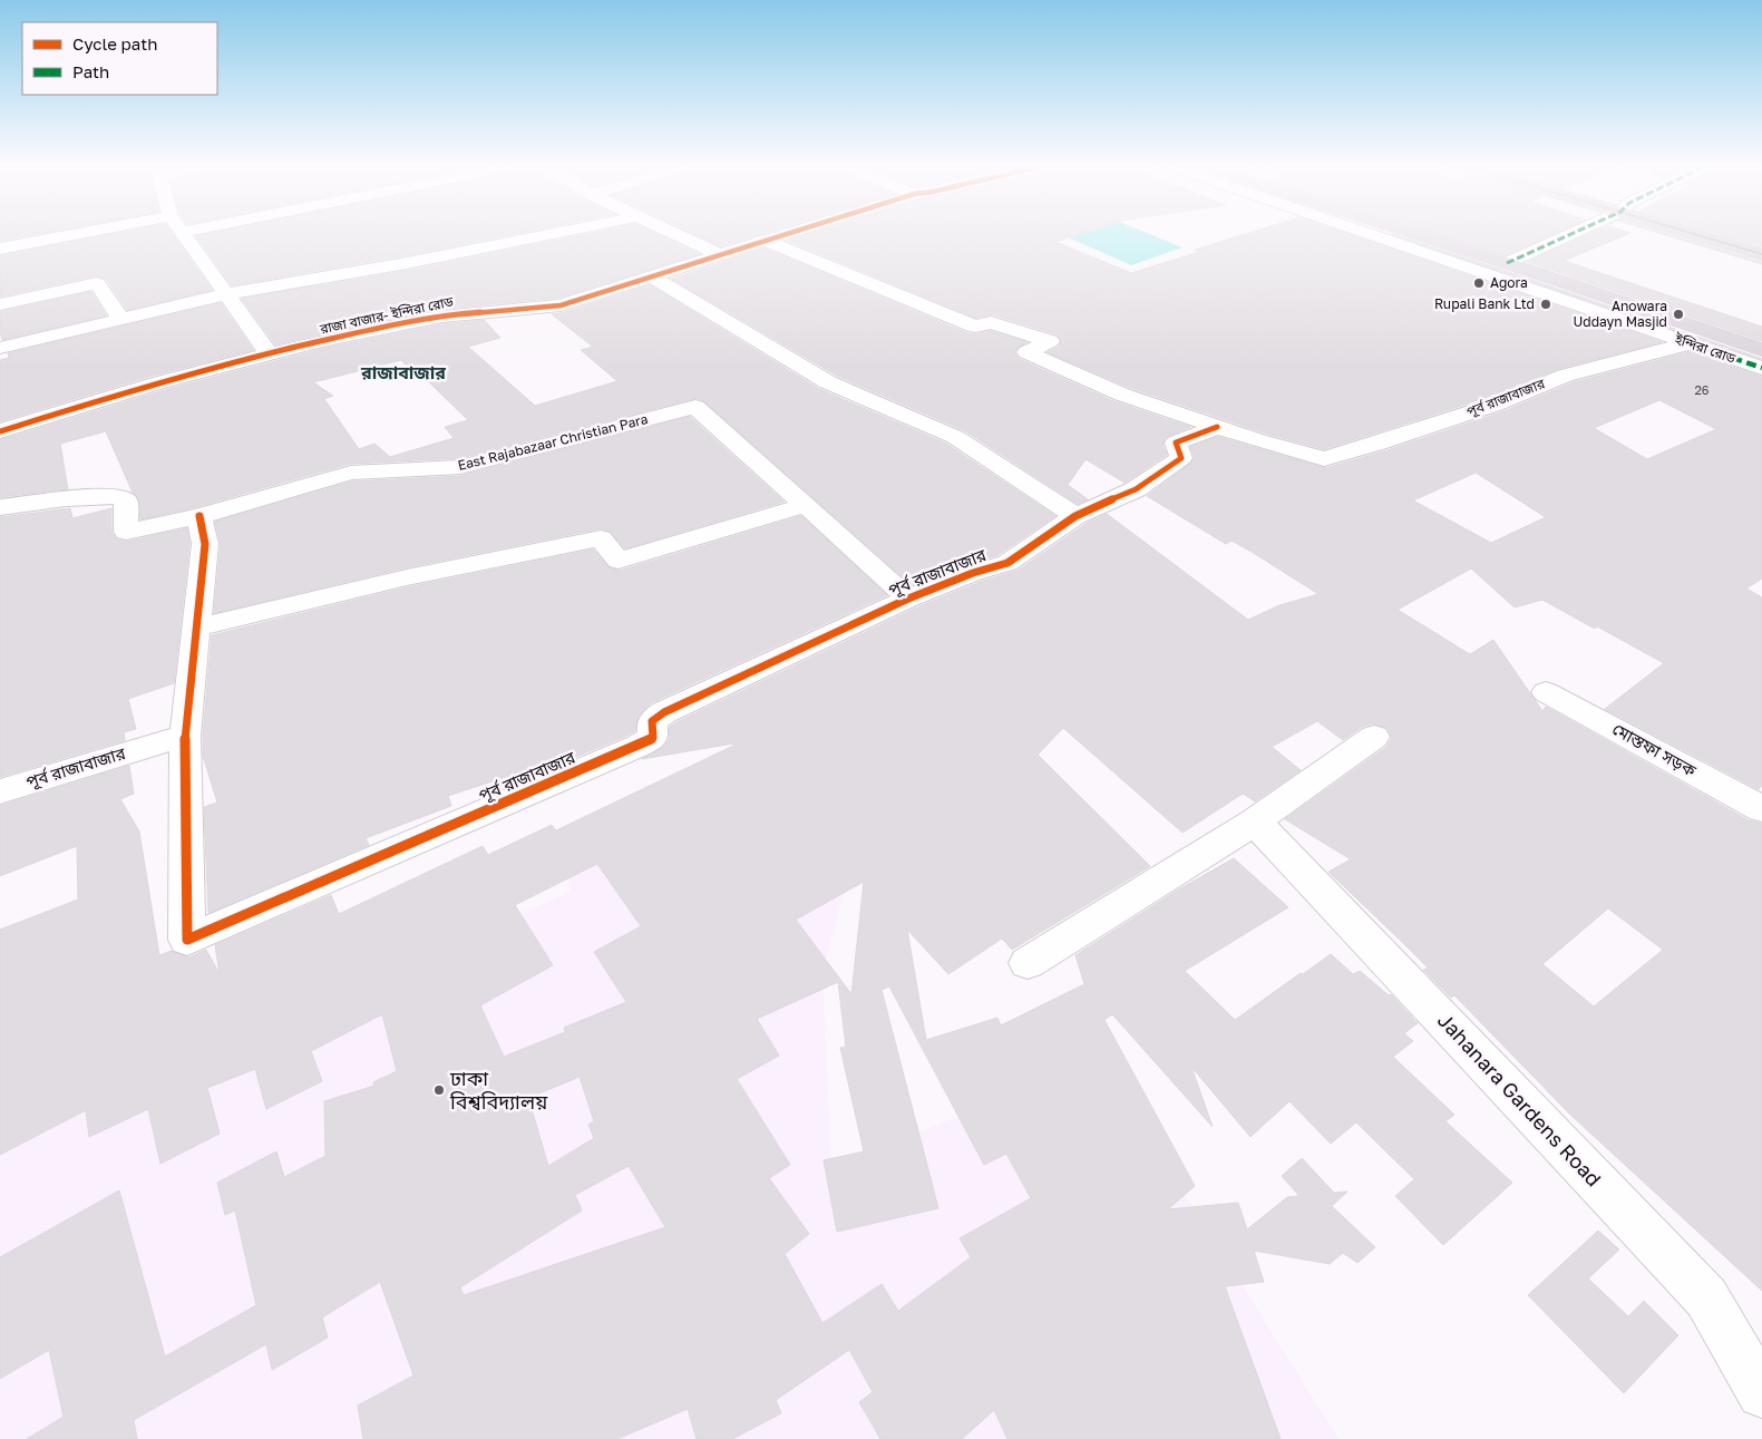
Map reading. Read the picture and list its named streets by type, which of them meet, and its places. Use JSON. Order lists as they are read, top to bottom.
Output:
{
  "streets": {
    "highway": ["ইন্দিরা রোড"],
    "street": [
      "রাজা বাজার- ইন্দিরা রোড",
      "পূর্ব রাজাবাজার",
      "East Rajabazaar Christian Para",
      "মোস্তফা সড়ক",
      "Jahanara Gardens Road"
    ]
  },
  "crossings": [
    ["ইন্দিরা রোড", "পূর্ব রাজাবাজার"],
    ["পূর্ব রাজাবাজার", "East Rajabazaar Christian Para"]
  ],
  "districts": ["রাজাবাজার"],
  "places": [
    "Agora",
    "Rupali Bank Ltd",
    "Anowara Uddayn Masjid",
    "ঢাকা বিশ্ববিদ্যালয়"
  ],
  "house_numbers": ["26"],
  "legend": ["Cycle path", "Path"]
}
